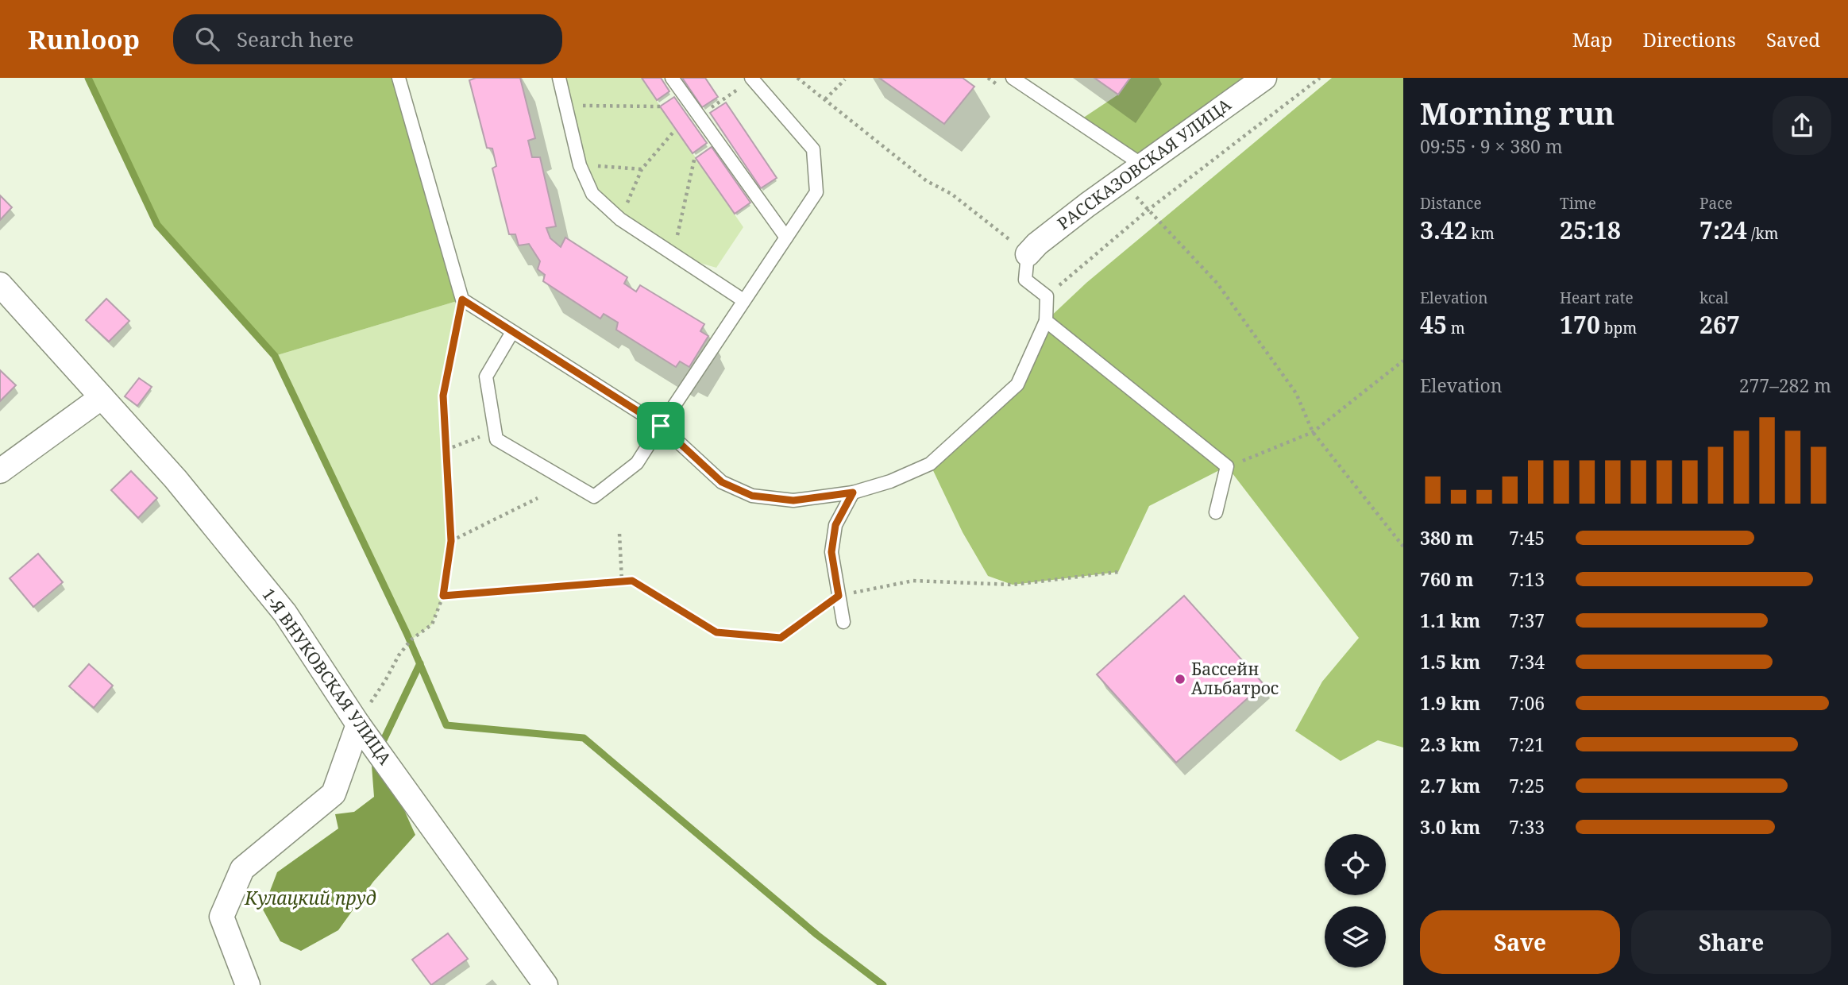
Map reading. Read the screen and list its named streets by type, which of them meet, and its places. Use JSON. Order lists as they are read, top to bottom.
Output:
{
  "streets": {
    "street": ["РАССКАЗОВСКАЯ УЛИЦА", "1-Я ВНУКОВСКАЯ УЛИЦА"]
  },
  "water": ["Кулацкий пруд"],
  "places": ["Бассейн Альбатрос"],
  "page": {
    "header": "Runloop",
    "search": "Search here",
    "nav": ["Map", "Directions", "Saved"],
    "heading": ["Morning run", "09:55 · 9 × 380 m"],
    "stats": [
      ["Distance", "3.42 km"],
      ["Time", "25:18"],
      ["Pace", "7:24 /km"],
      ["Elevation", "45 m"],
      ["Heart rate", "170 bpm"],
      ["kcal", "267"]
    ],
    "chart": ["Elevation", "277–282 m"],
    "list": [
      {
        "name": "380 m",
        "note": "7:45"
      },
      {
        "name": "760 m",
        "note": "7:13"
      },
      {
        "name": "1.1 km",
        "note": "7:37"
      },
      {
        "name": "1.5 km",
        "note": "7:34"
      },
      {
        "name": "1.9 km",
        "note": "7:06"
      },
      {
        "name": "2.3 km",
        "note": "7:21"
      },
      {
        "name": "2.7 km",
        "note": "7:25"
      },
      {
        "name": "3.0 km",
        "note": "7:33"
      }
    ],
    "buttons": ["Save", "Share"]
  }
}
